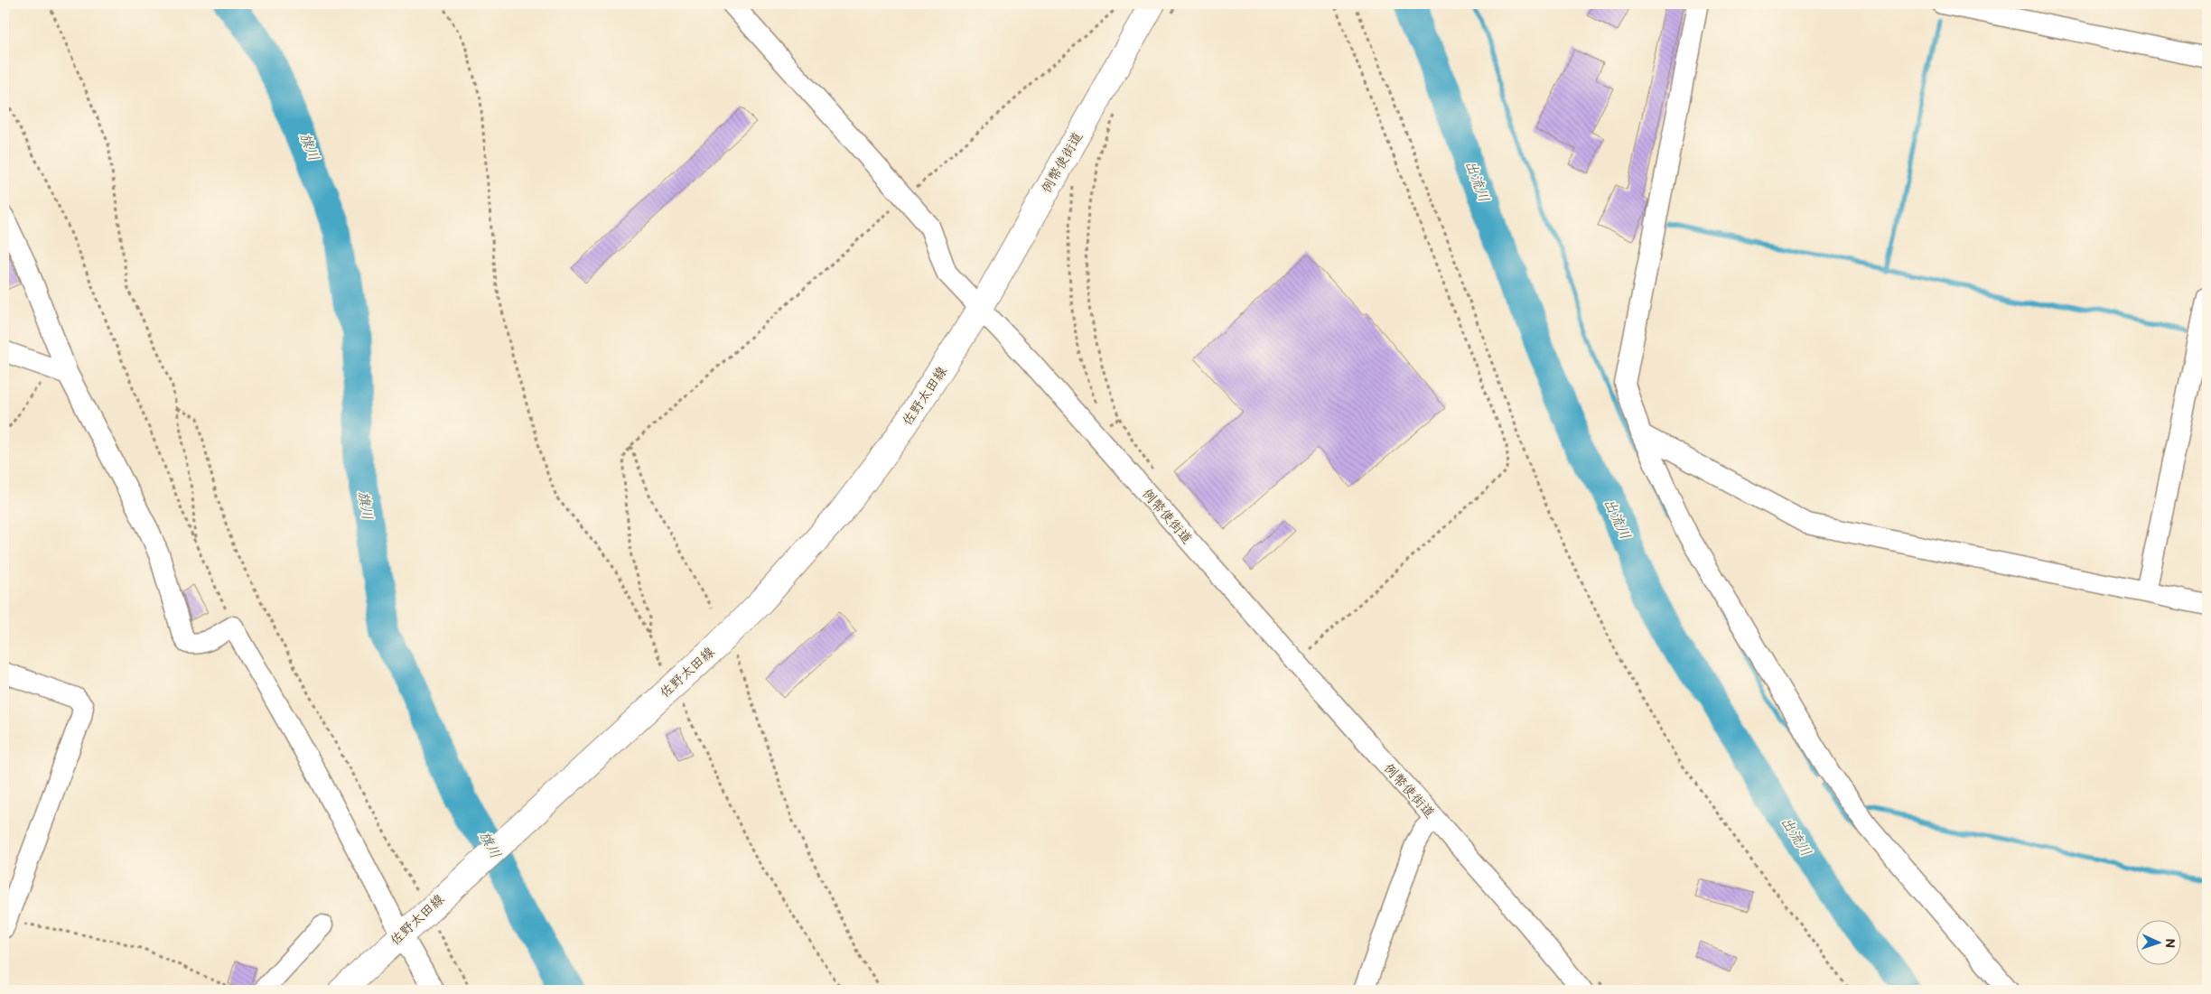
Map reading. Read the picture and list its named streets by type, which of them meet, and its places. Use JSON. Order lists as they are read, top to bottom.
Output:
{
  "streets": {
    "main road": ["例幣使街道", "佐野太田線"]
  },
  "crossings": [
    ["例幣使街道", "佐野太田線"]
  ],
  "water": ["旗川", "出流川"],
  "north": "right"
}
